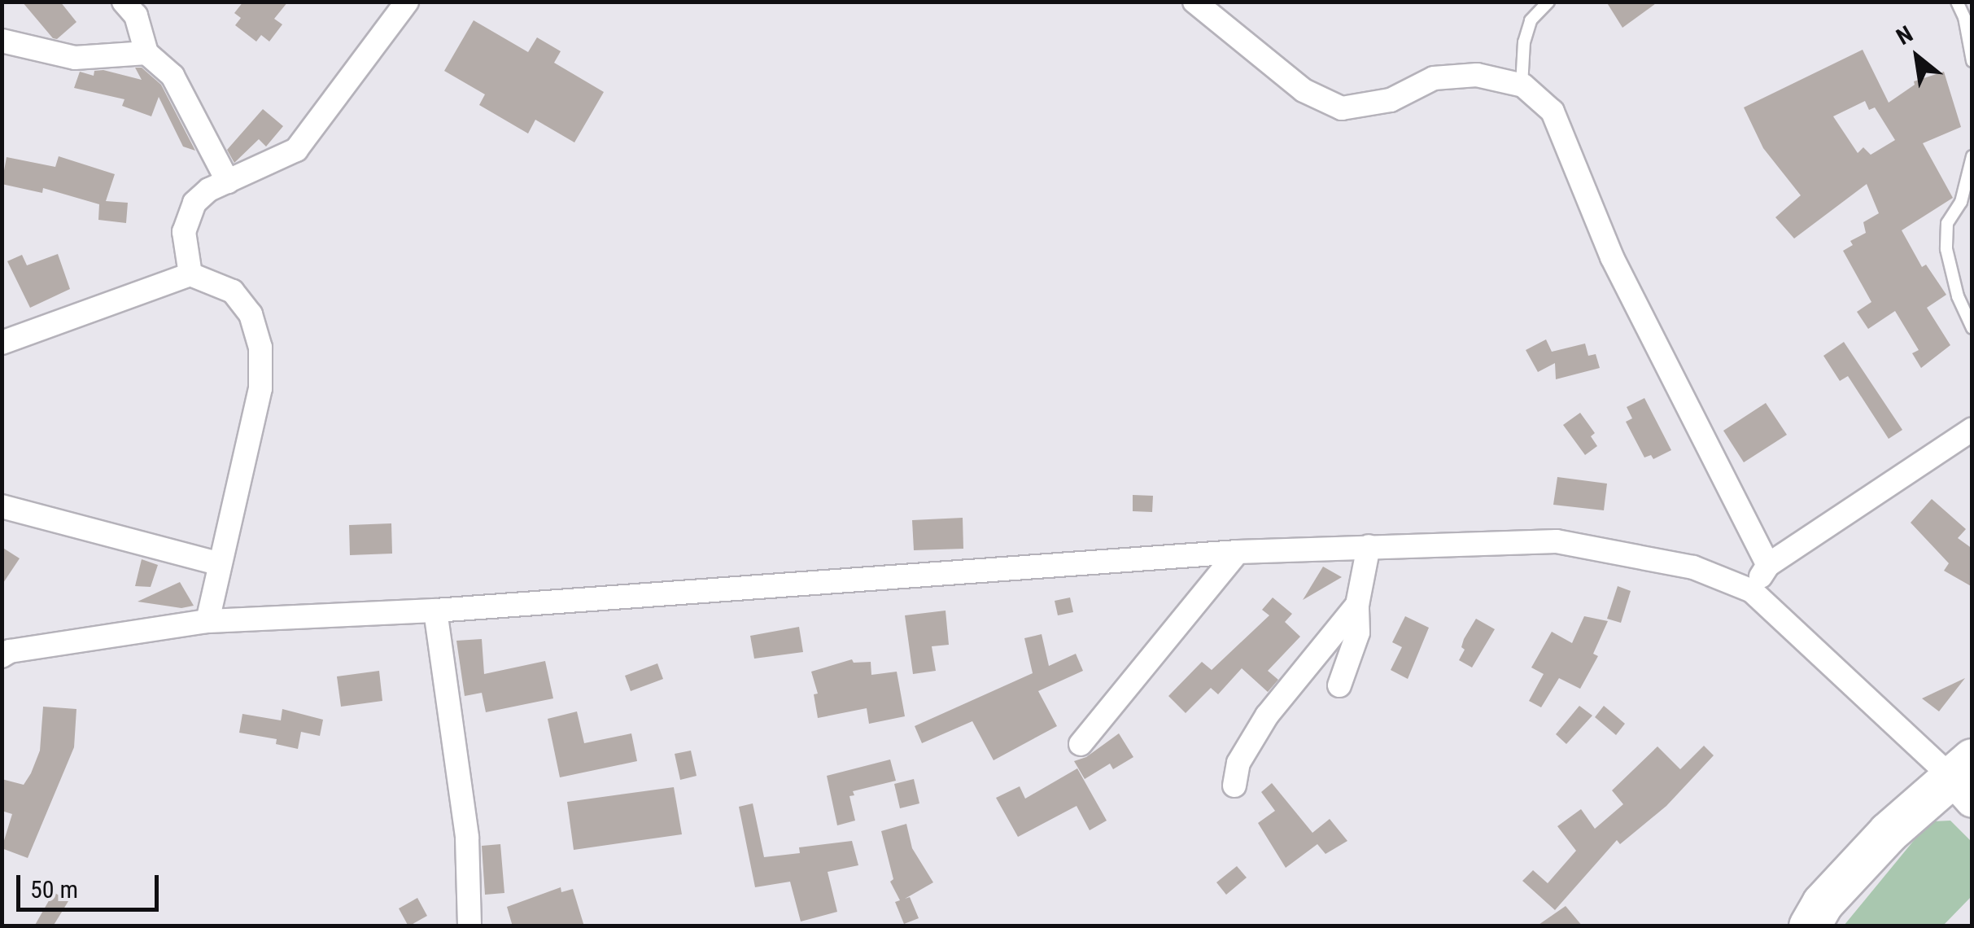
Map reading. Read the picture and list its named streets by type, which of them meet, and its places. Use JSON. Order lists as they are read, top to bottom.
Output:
{
  "scale_bar": "50 m",
  "north": "top left"
}
